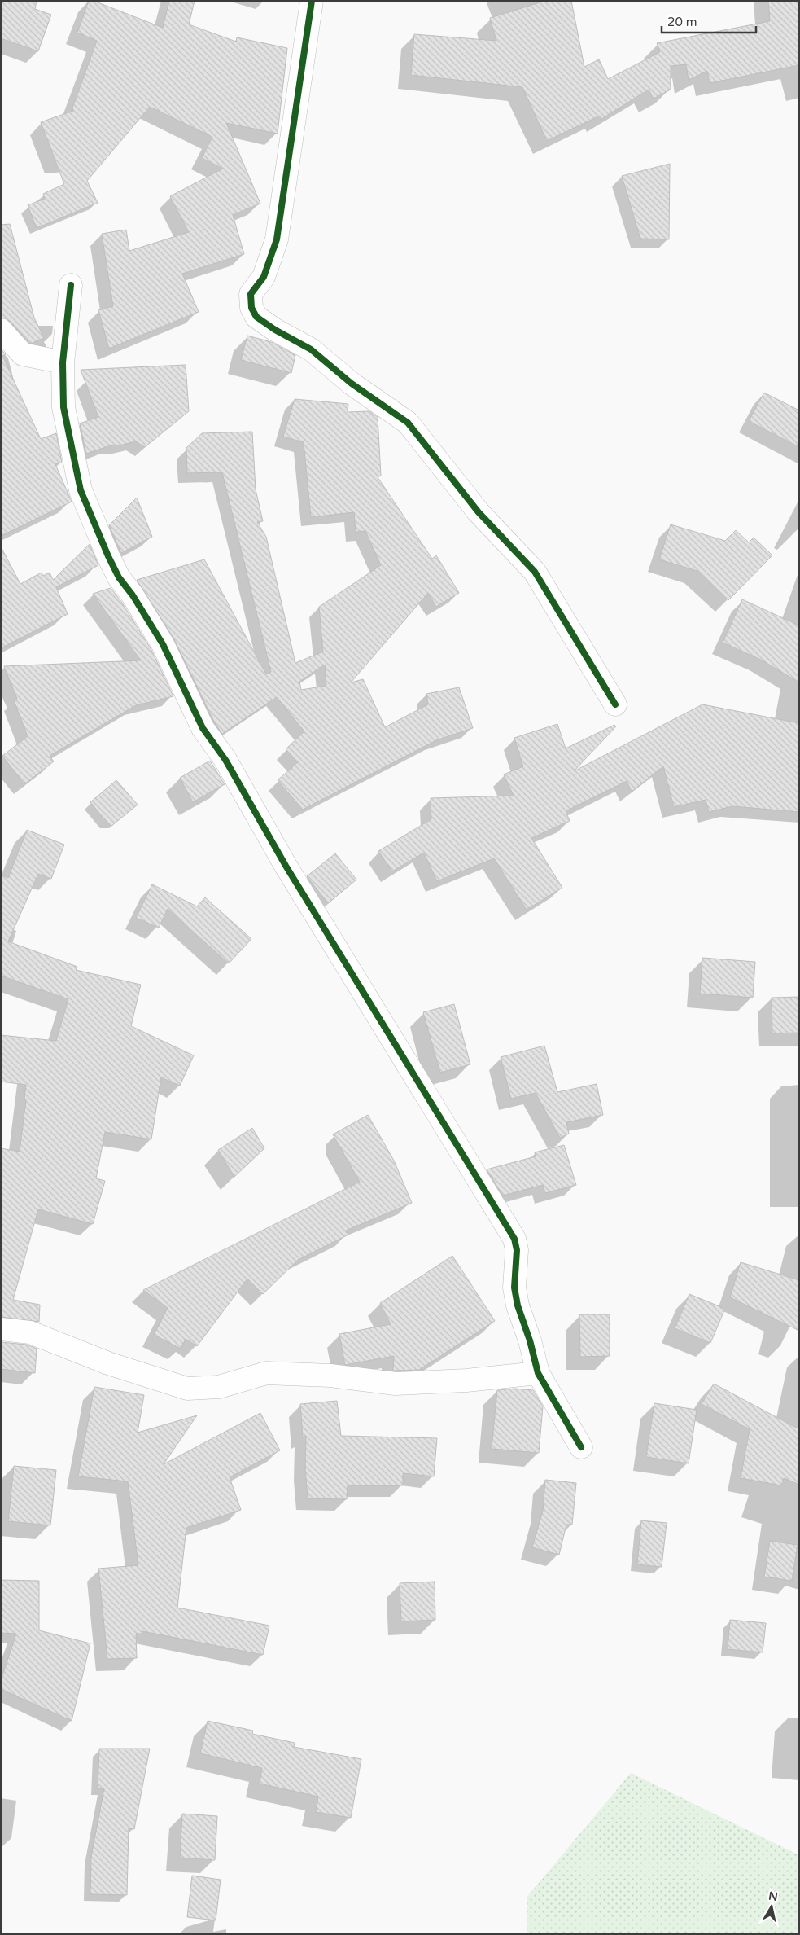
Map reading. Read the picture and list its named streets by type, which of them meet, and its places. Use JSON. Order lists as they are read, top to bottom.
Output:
{
  "scale_bar": "20 m",
  "north": "top"
}
